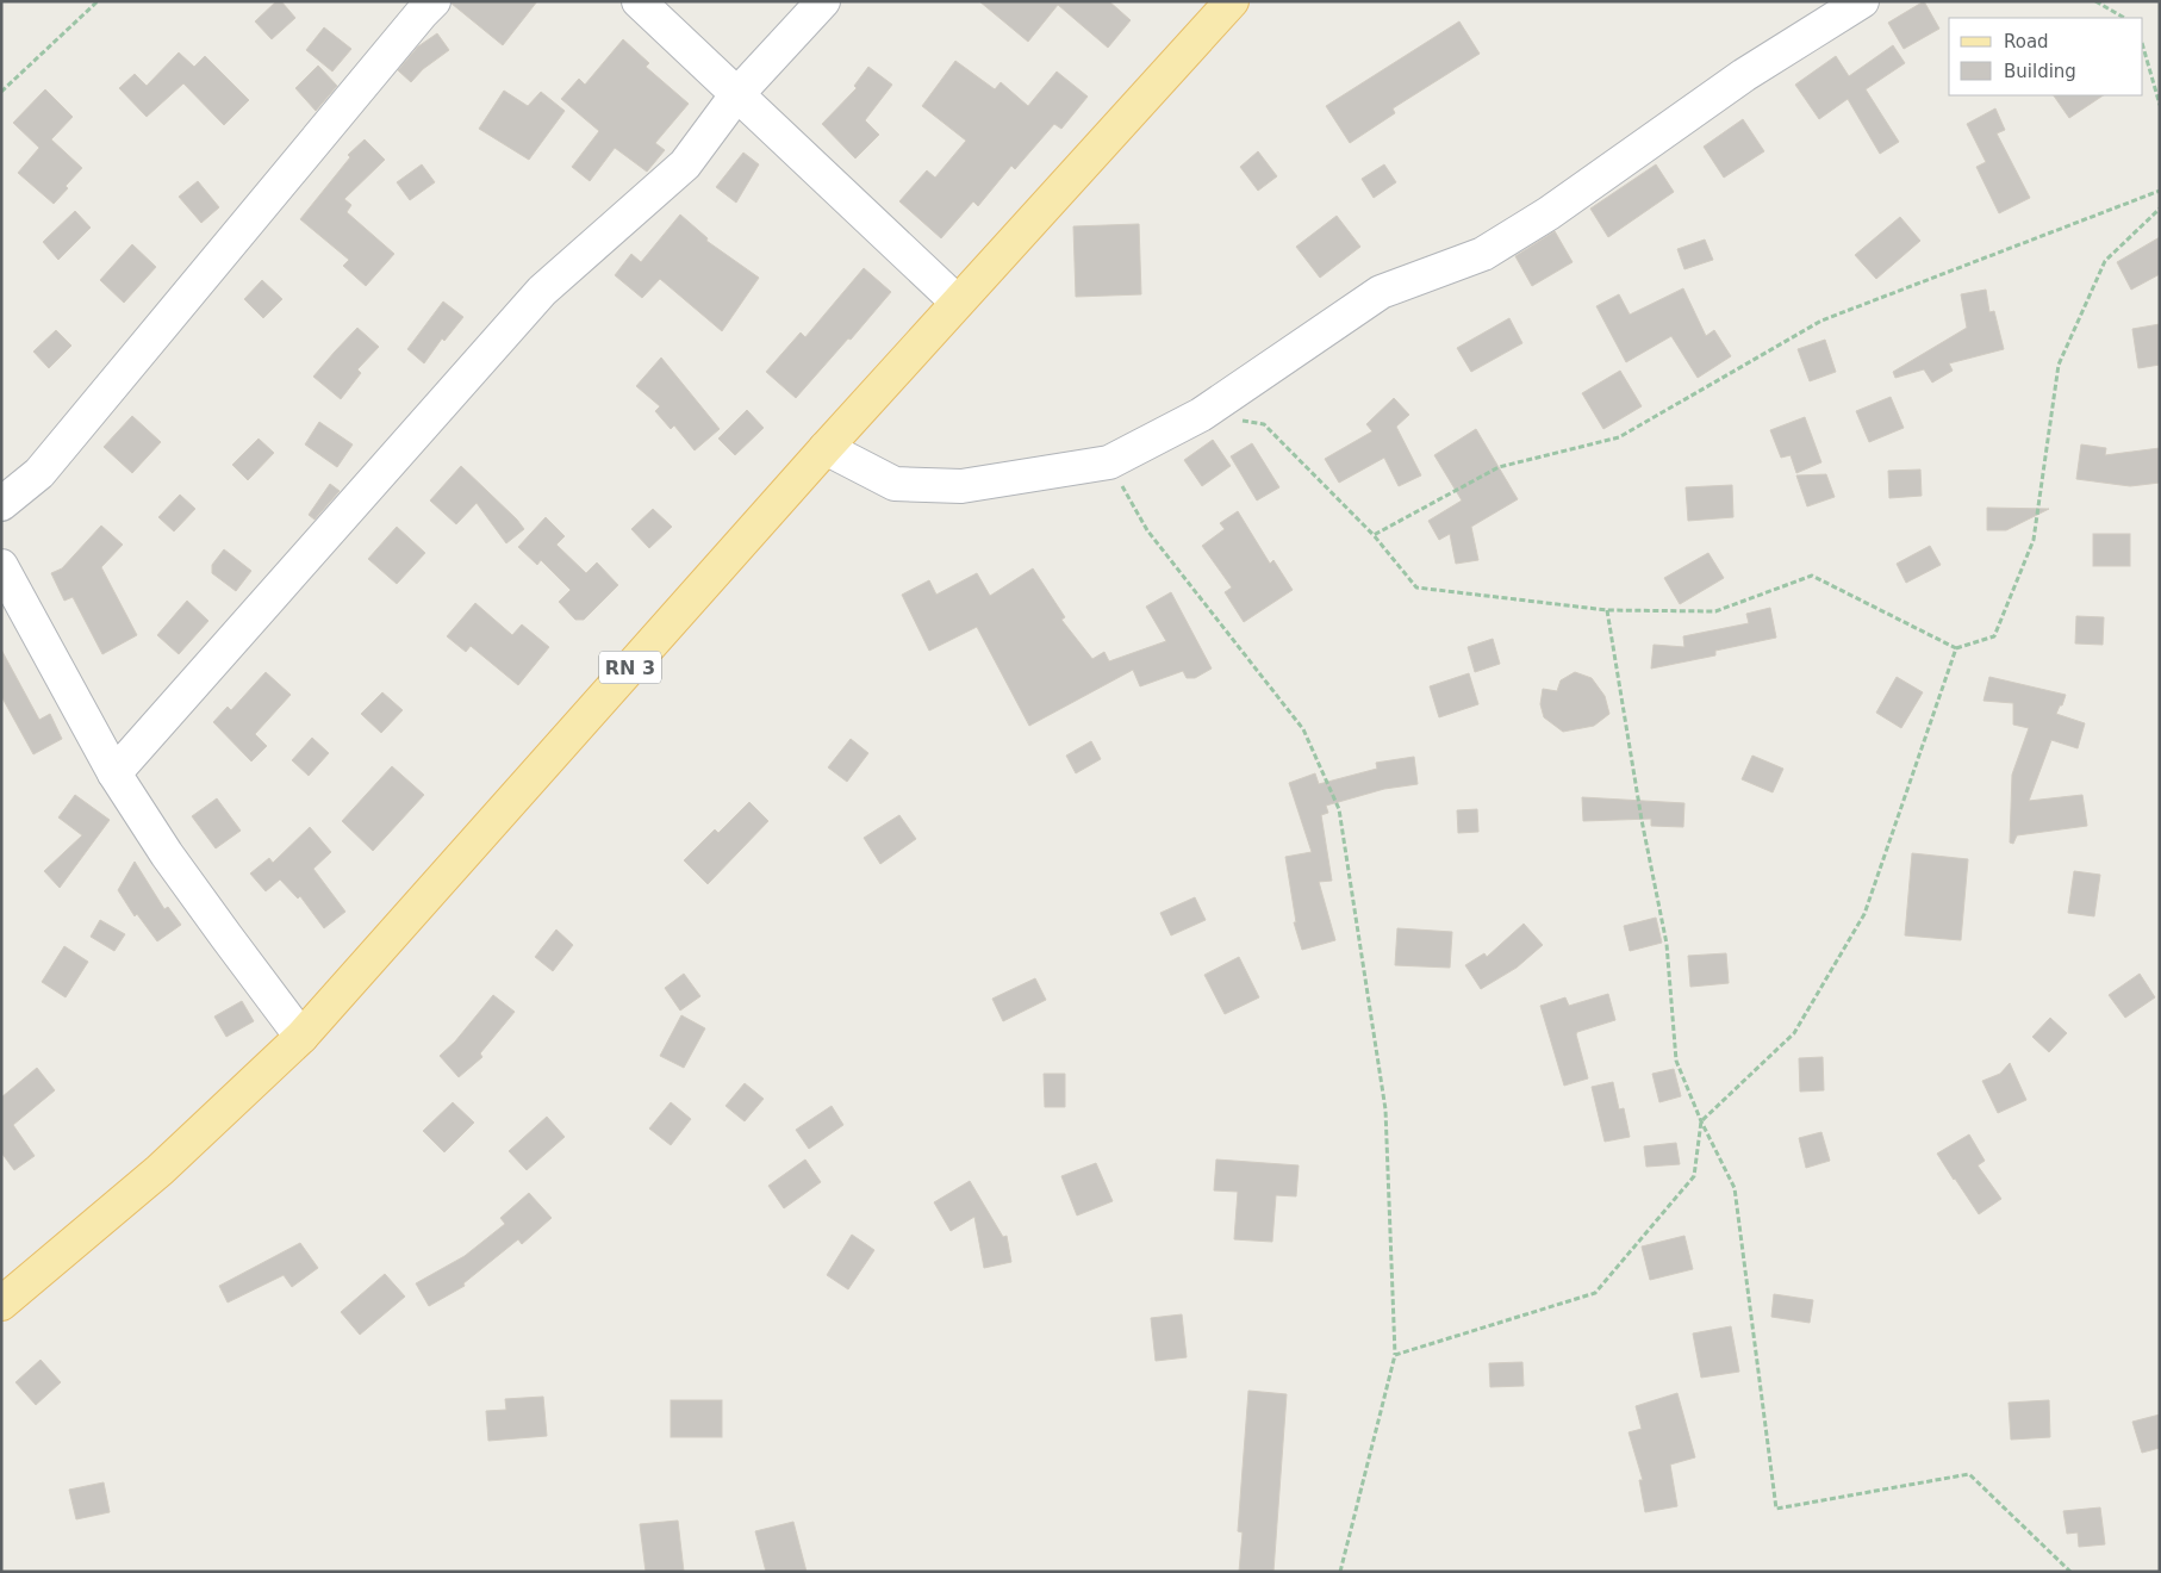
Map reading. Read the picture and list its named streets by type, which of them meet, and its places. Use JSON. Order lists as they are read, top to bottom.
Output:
{
  "streets": {
    "main road": ["RN 3"]
  },
  "legend": ["Road", "Building"]
}
